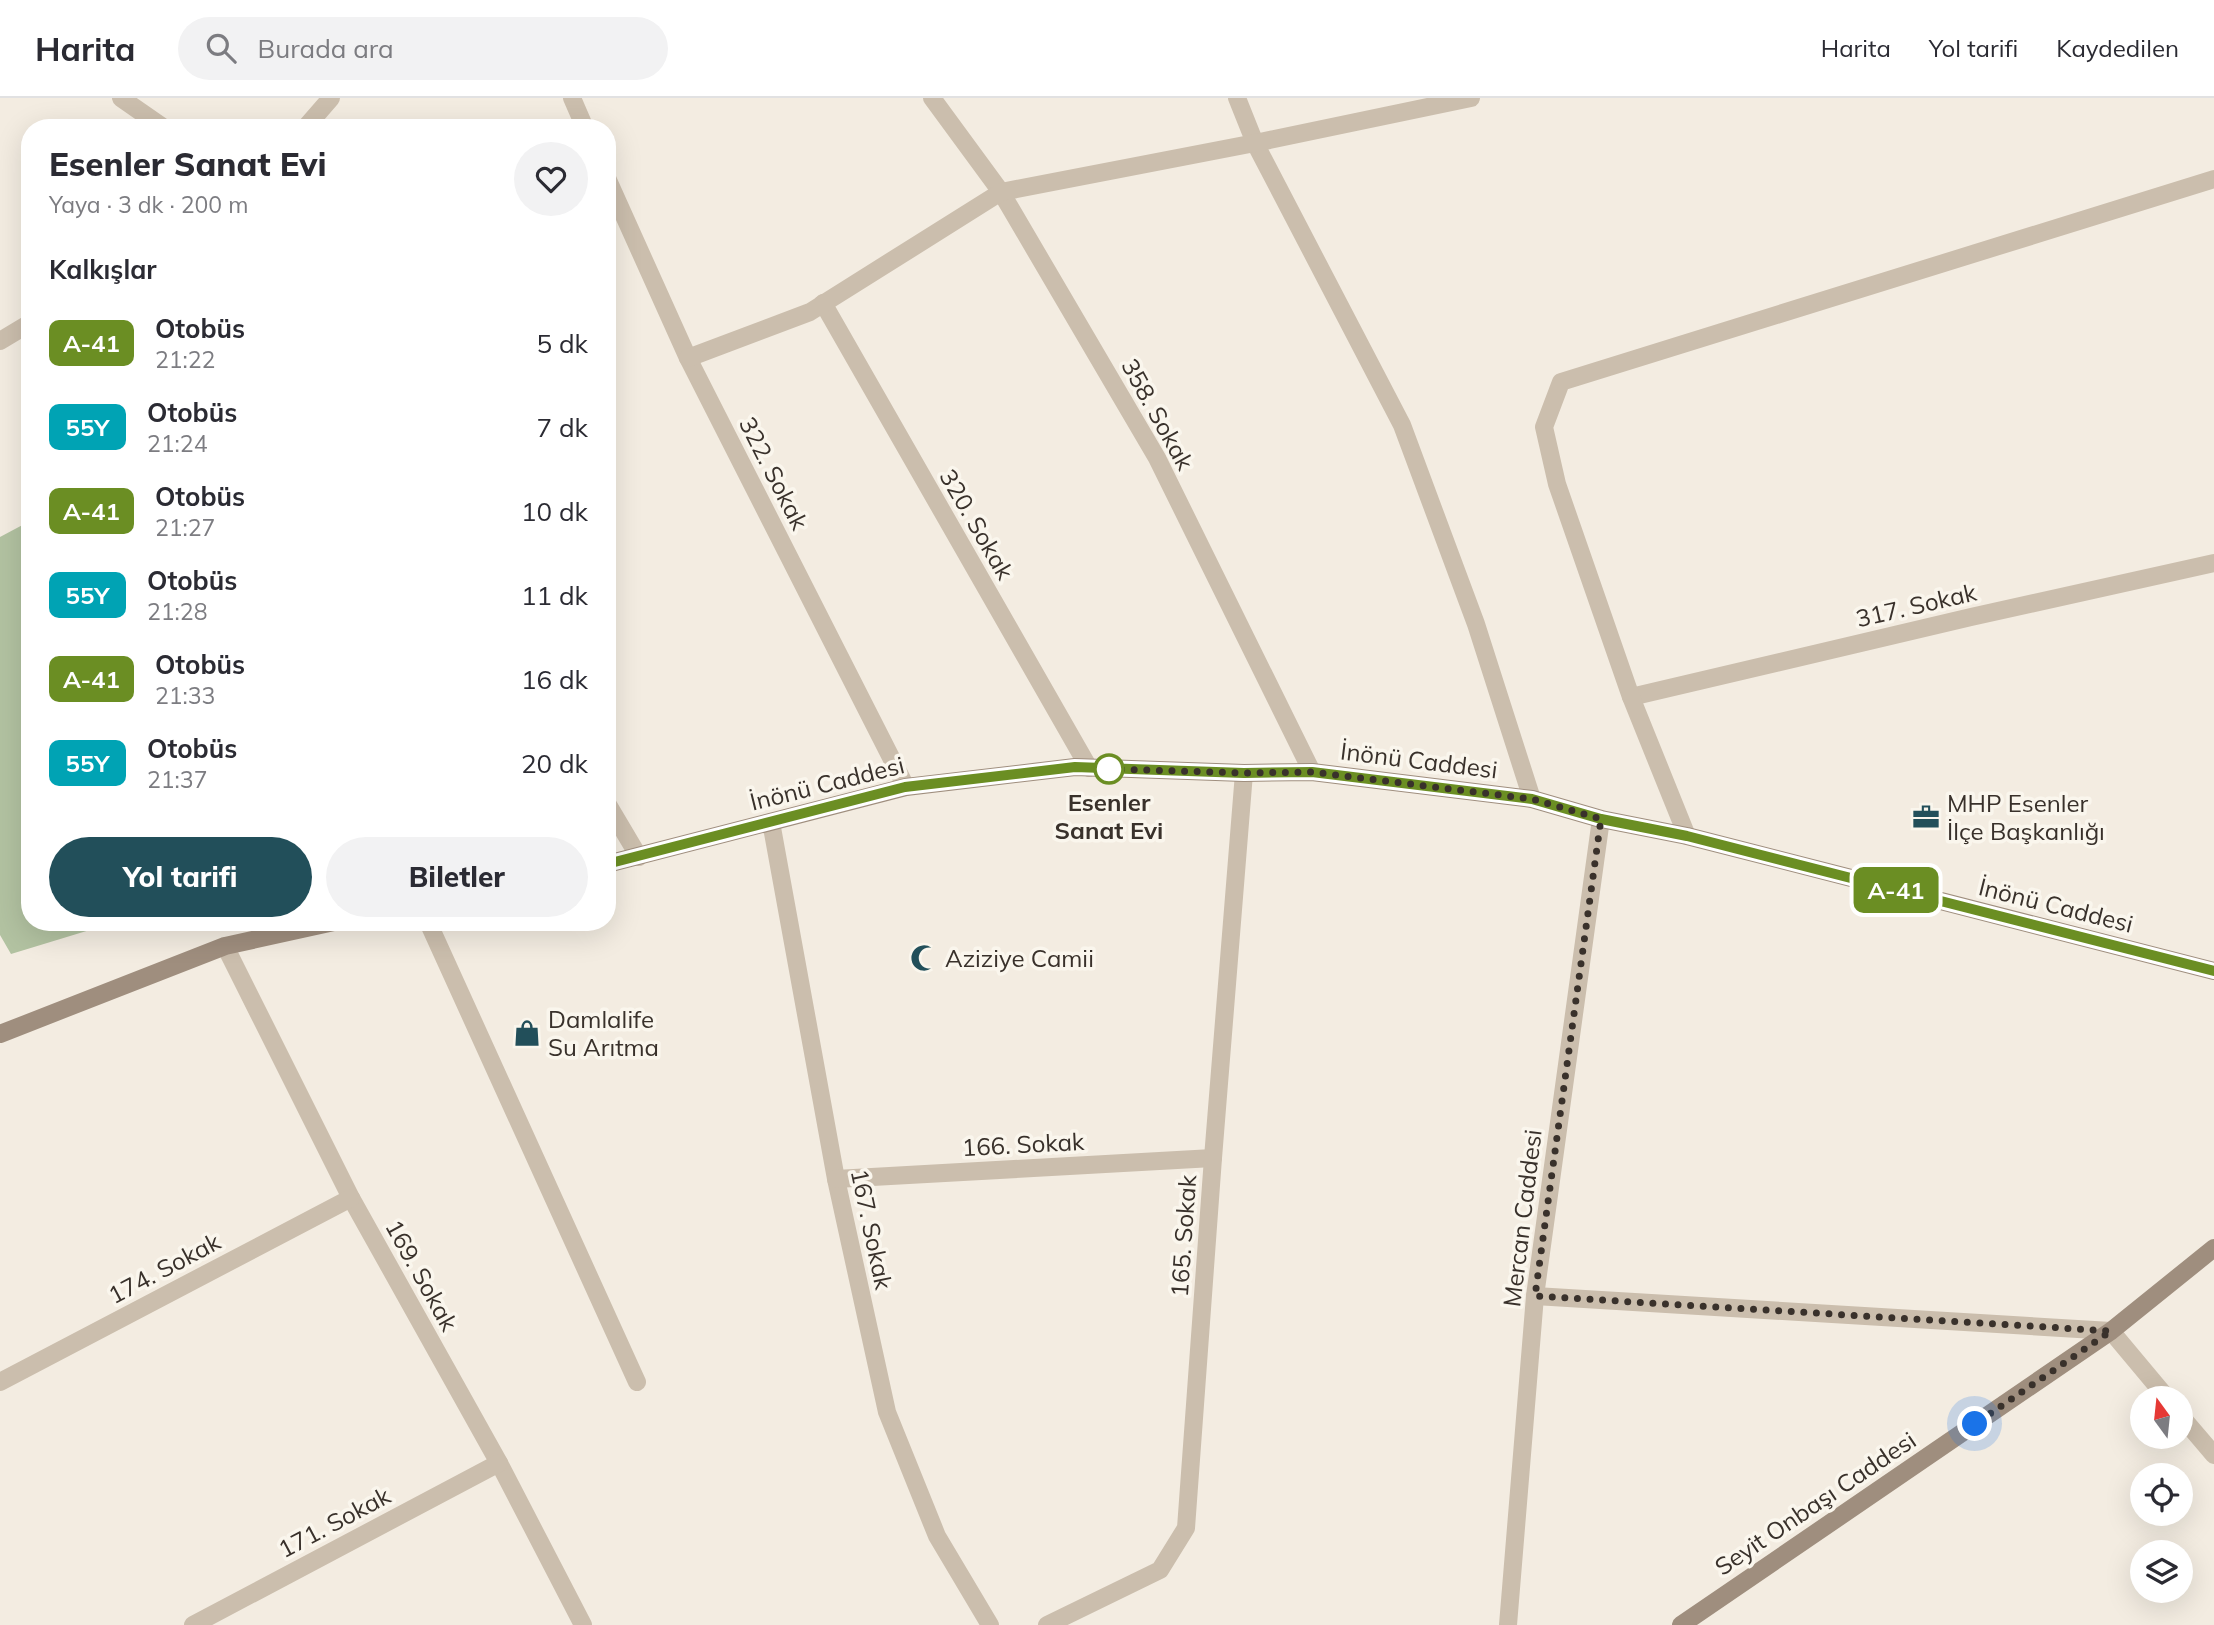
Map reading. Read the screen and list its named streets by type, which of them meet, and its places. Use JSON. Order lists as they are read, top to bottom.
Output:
{
  "streets": {
    "main road": ["İnönü Caddesi", "Seyit Onbaşı Caddesi"],
    "street": [
      "358. Sokak",
      "322. Sokak",
      "320. Sokak",
      "317. Sokak",
      "166. Sokak",
      "Mercan Caddesi",
      "167. Sokak",
      "165. Sokak",
      "174. Sokak",
      "169. Sokak",
      "171. Sokak"
    ]
  },
  "crossings": [
    ["358. Sokak", "İnönü Caddesi"],
    ["322. Sokak", "İnönü Caddesi"],
    ["320. Sokak", "İnönü Caddesi"],
    ["İnönü Caddesi", "Mercan Caddesi"],
    ["İnönü Caddesi", "167. Sokak"],
    ["İnönü Caddesi", "165. Sokak"],
    ["166. Sokak", "167. Sokak"],
    ["166. Sokak", "165. Sokak"],
    ["174. Sokak", "169. Sokak"],
    ["169. Sokak", "171. Sokak"]
  ],
  "places": {
    "other": ["Esenler Sanat Evi"],
    "office": ["MHP Esenler İlçe Başkanlığı"],
    "mosque": ["Aziziye Camii"],
    "shop": ["Damlalife Su Arıtma"]
  },
  "lines": ["bus line A-41"],
  "north": "top",
  "page": {
    "header": "Harita",
    "search": "Burada ara",
    "nav": ["Harita", "Yol tarifi", "Kaydedilen"],
    "on_map": "A-41",
    "heading": [
      ["Esenler Sanat Evi", "Yaya · 3 dk · 200 m"],
      "Kalkışlar"
    ],
    "list": [
      {
        "mark": "A-41",
        "name": "Otobüs",
        "note": "21:22",
        "value": "5 dk"
      },
      {
        "mark": "55Y",
        "name": "Otobüs",
        "note": "21:24",
        "value": "7 dk"
      },
      {
        "mark": "A-41",
        "name": "Otobüs",
        "note": "21:27",
        "value": "10 dk"
      },
      {
        "mark": "55Y",
        "name": "Otobüs",
        "note": "21:28",
        "value": "11 dk"
      },
      {
        "mark": "A-41",
        "name": "Otobüs",
        "note": "21:33",
        "value": "16 dk"
      },
      {
        "mark": "55Y",
        "name": "Otobüs",
        "note": "21:37",
        "value": "20 dk"
      }
    ],
    "buttons": ["Yol tarifi", "Biletler"]
  }
}
